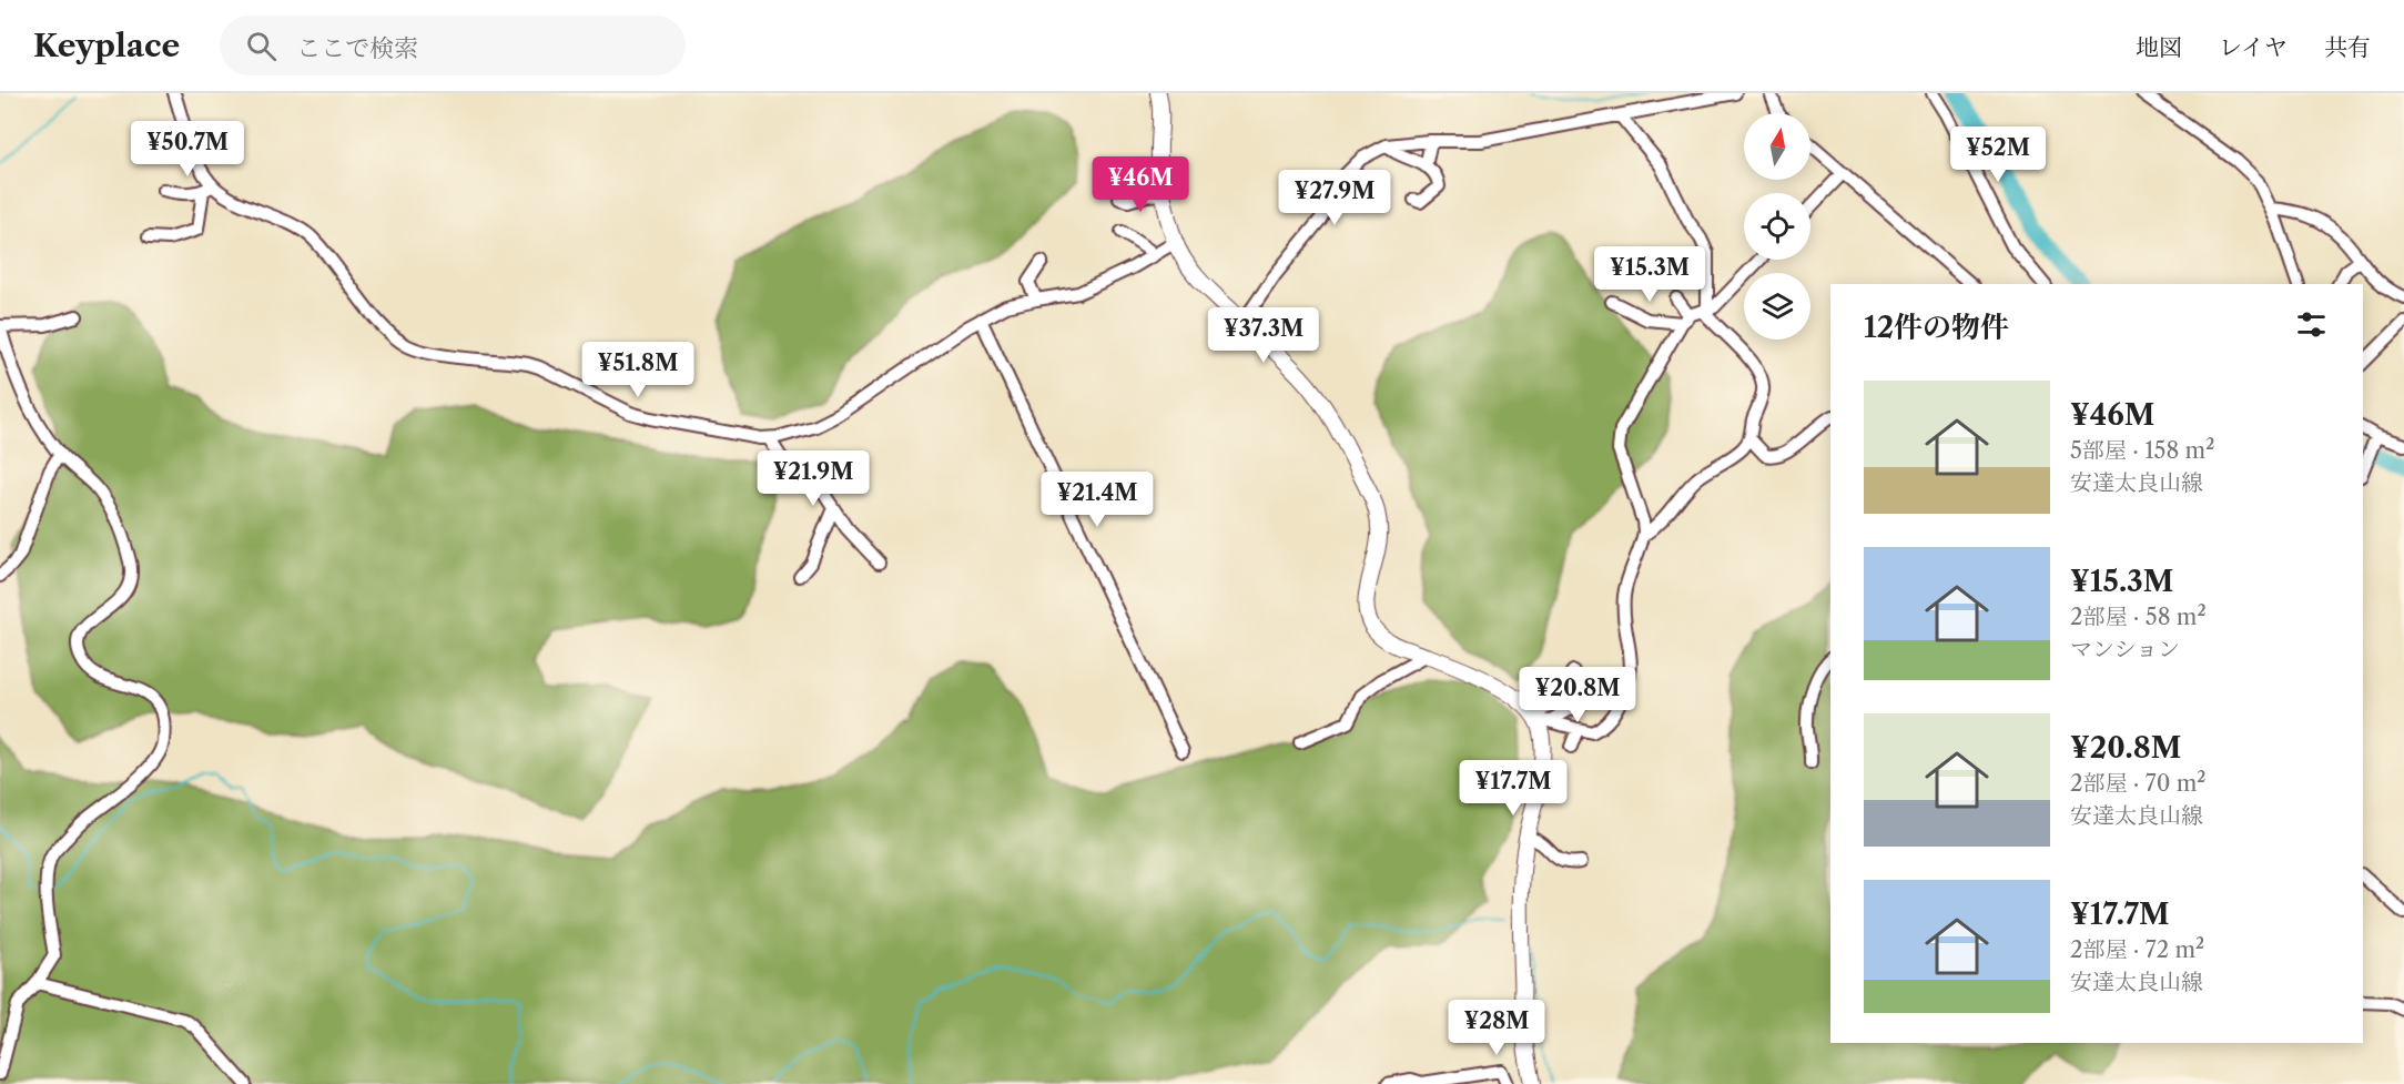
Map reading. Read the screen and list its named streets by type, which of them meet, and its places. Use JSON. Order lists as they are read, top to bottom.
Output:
{
  "north": "top",
  "page": {
    "header": "Keyplace",
    "search": "ここで検索",
    "nav": ["地図", "レイヤ", "共有"],
    "price": [
      "¥50.7M",
      "¥52M",
      "¥46M",
      "¥27.9M",
      "¥15.3M",
      "¥37.3M",
      "¥51.8M",
      "¥21.9M",
      "¥21.4M",
      "¥20.8M",
      "¥17.7M",
      "¥28M"
    ],
    "heading": "12件の物件",
    "list": [
      {
        "name": "¥46M",
        "note": "5部屋 · 158 m² · 安達太良山線"
      },
      {
        "name": "¥15.3M",
        "note": "2部屋 · 58 m² · マンション"
      },
      {
        "name": "¥20.8M",
        "note": "2部屋 · 70 m² · 安達太良山線"
      },
      {
        "name": "¥17.7M",
        "note": "2部屋 · 72 m² · 安達太良山線"
      }
    ]
  }
}
